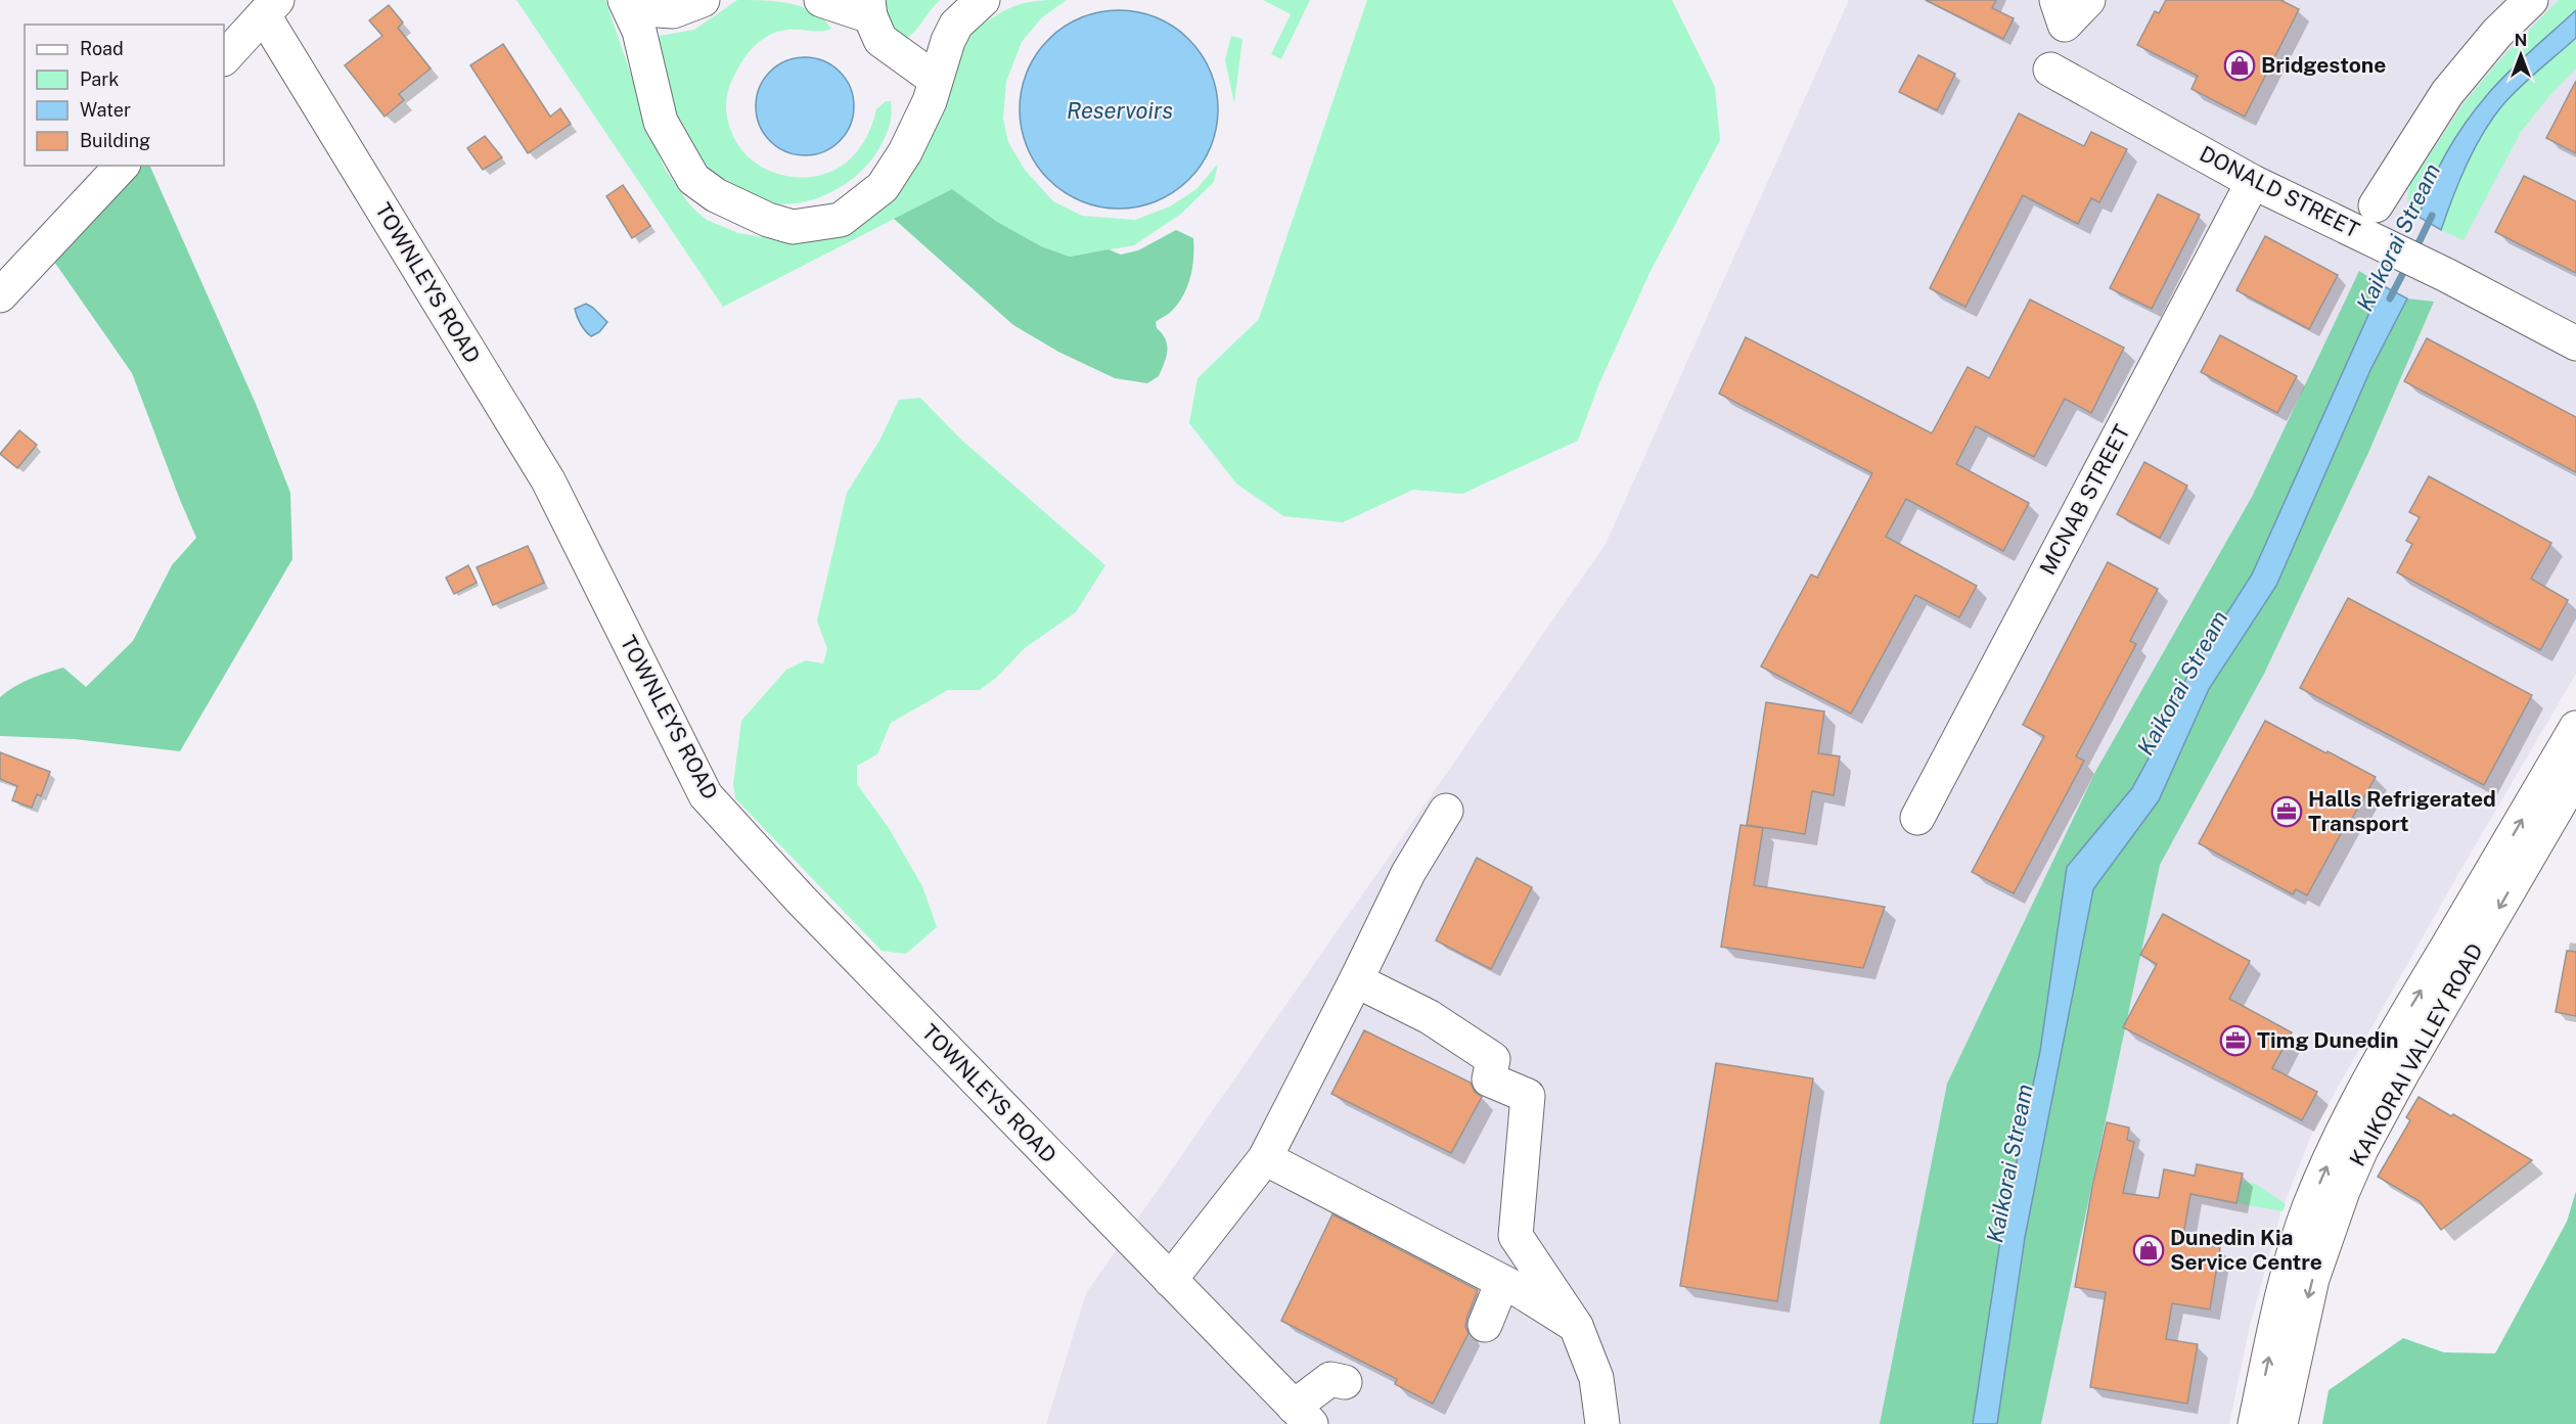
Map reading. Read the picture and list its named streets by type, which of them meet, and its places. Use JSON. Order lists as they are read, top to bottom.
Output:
{
  "streets": {
    "street": [
      "DONALD STREET",
      "TOWNLEYS ROAD",
      "MCNAB STREET",
      "KAIKORAI VALLEY ROAD"
    ]
  },
  "crossings": [
    ["DONALD STREET", "MCNAB STREET"]
  ],
  "water": ["Reservoirs", "Kaikorai Stream"],
  "places": {
    "shop": ["Bridgestone", "Dunedin Kia Service Centre"],
    "office": ["Halls Refrigerated Transport", "Timg Dunedin"]
  },
  "legend": [
    "Road",
    "Park",
    "Water",
    "Building"
  ],
  "north": "top"
}
